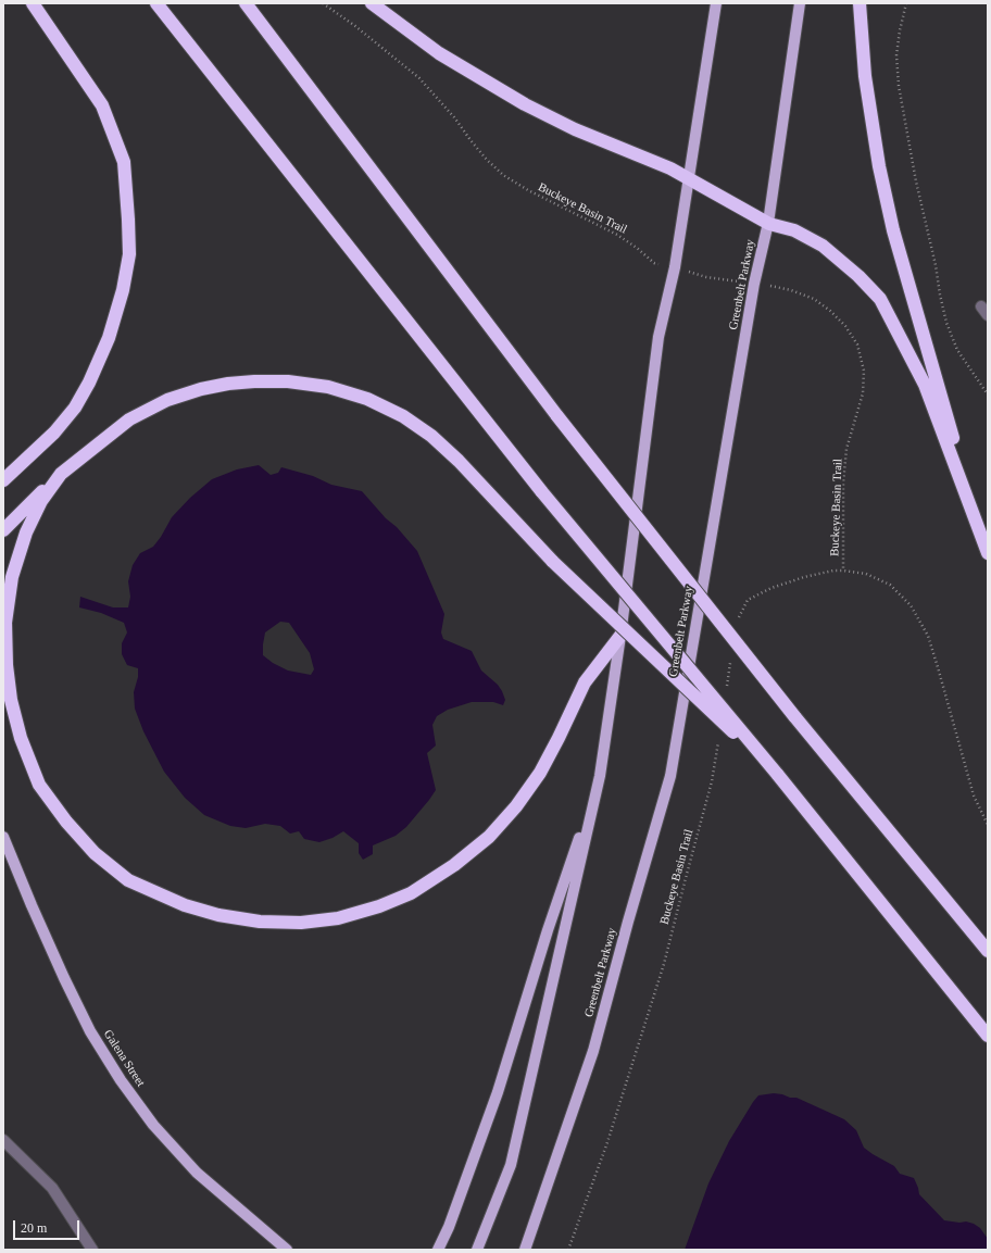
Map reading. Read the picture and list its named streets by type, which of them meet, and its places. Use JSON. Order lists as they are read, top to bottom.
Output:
{
  "streets": {
    "main road": ["Greenbelt Parkway", "Galena Street"],
    "path": ["Buckeye Basin Trail"]
  },
  "crossings": [
    ["Buckeye Basin Trail", "Greenbelt Parkway"]
  ],
  "scale_bar": "20 m"
}
